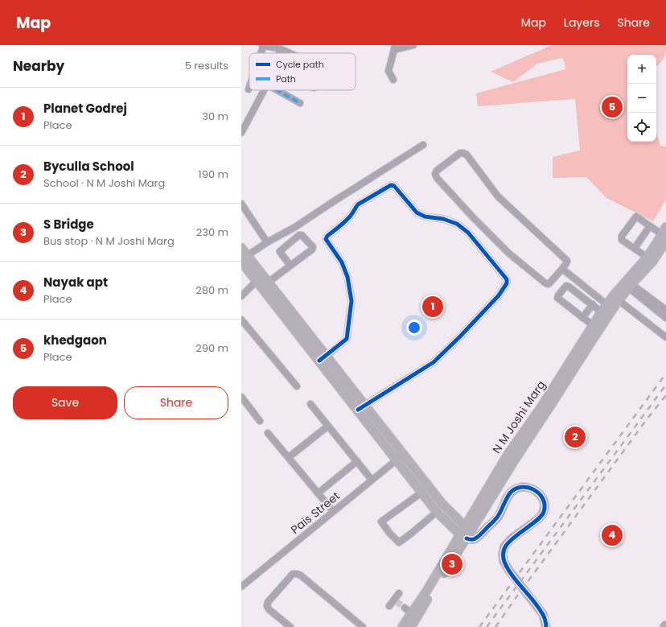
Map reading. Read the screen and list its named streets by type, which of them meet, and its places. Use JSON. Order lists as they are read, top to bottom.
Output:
{
  "streets": {
    "main road": ["N M Joshi Marg"],
    "street": ["Pais Street"]
  },
  "legend": ["Cycle path", "Path"],
  "page": {
    "header": "Map",
    "nav": ["Map", "Layers", "Share"],
    "heading": ["Nearby", "5 results"],
    "map_buttons": ["+", "−"],
    "list": [
      {
        "mark": "1",
        "name": "Planet Godrej",
        "note": "Place",
        "value": "30 m"
      },
      {
        "mark": "2",
        "name": "Byculla School",
        "note": "School · N M Joshi Marg",
        "value": "190 m"
      },
      {
        "mark": "3",
        "name": "S Bridge",
        "note": "Bus stop · N M Joshi Marg",
        "value": "230 m"
      },
      {
        "mark": "4",
        "name": "Nayak apt",
        "note": "Place",
        "value": "280 m"
      },
      {
        "mark": "5",
        "name": "khedgaon",
        "note": "Place",
        "value": "290 m"
      }
    ],
    "pins": [
      "5",
      "1",
      "2",
      "4",
      "3"
    ],
    "buttons": ["Save", "Share"]
  }
}
